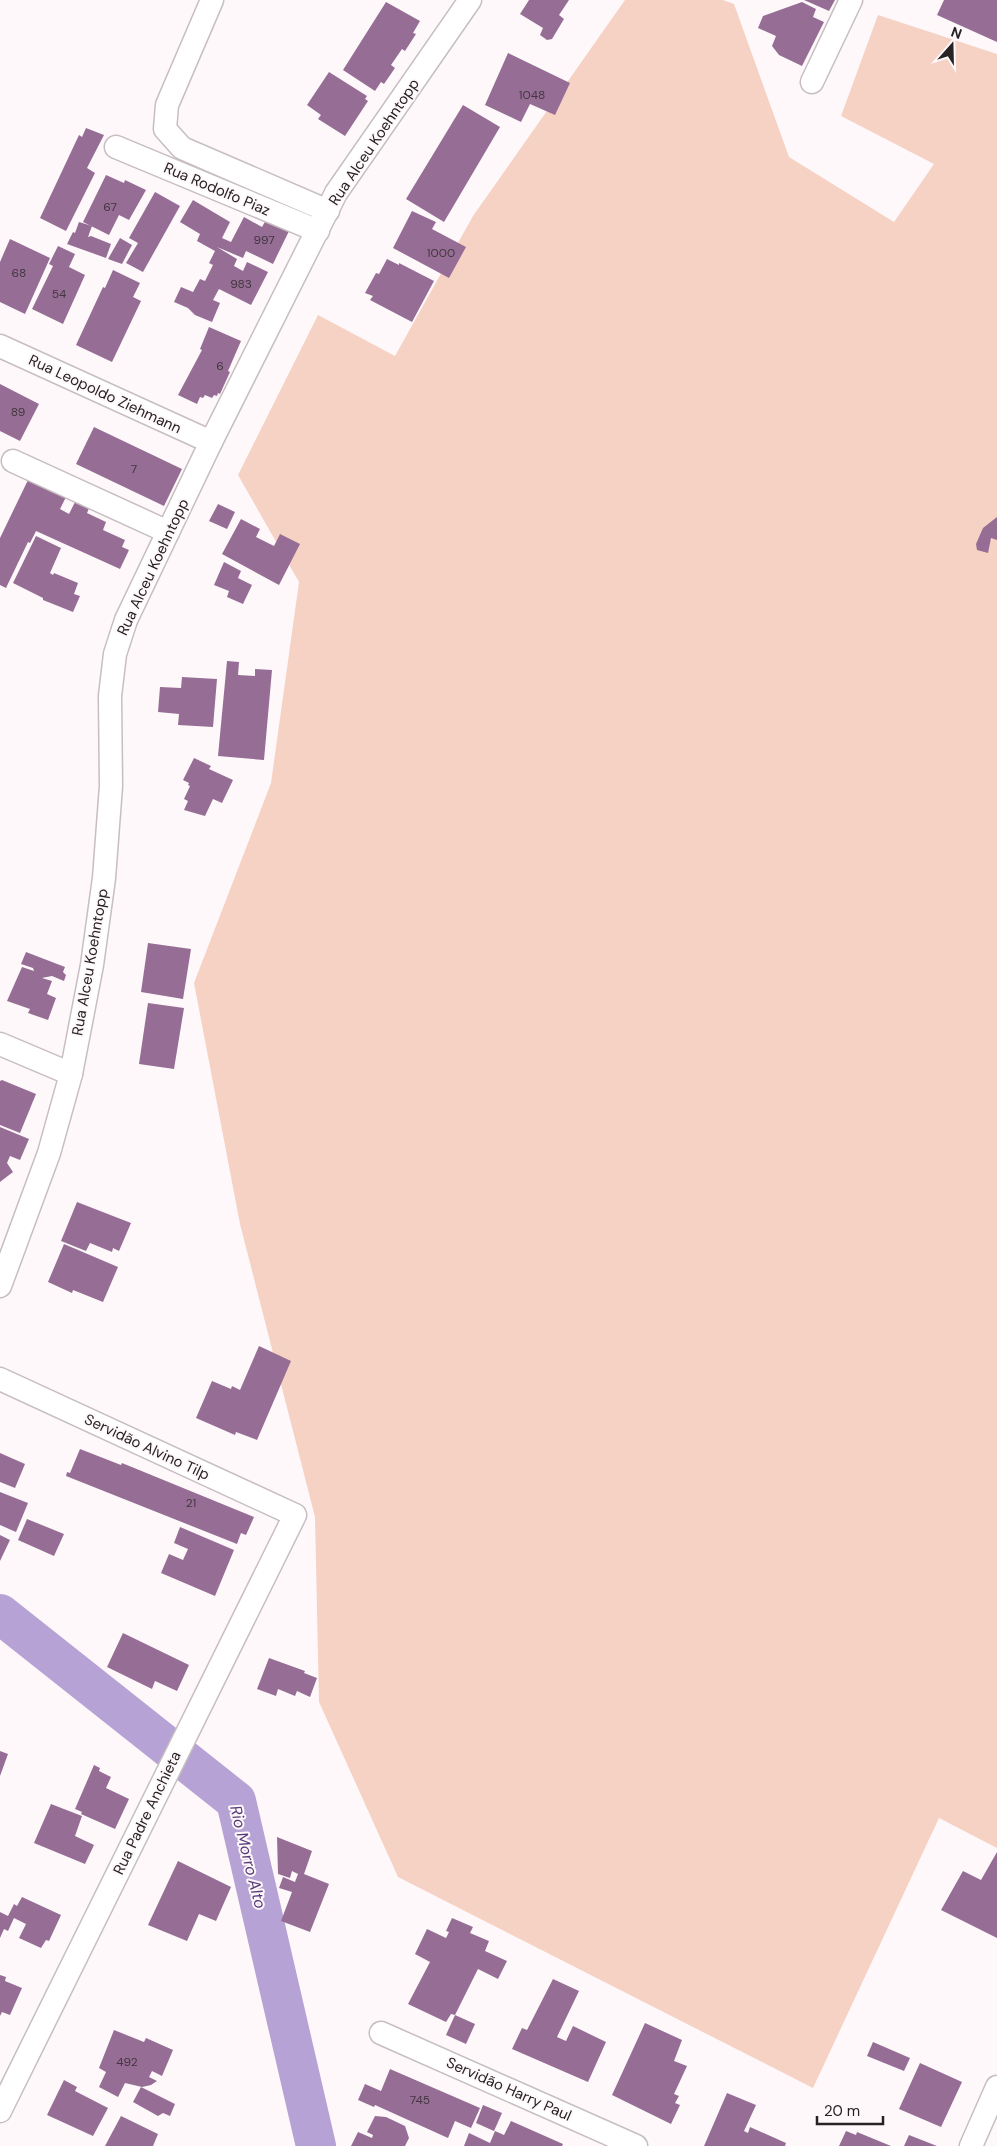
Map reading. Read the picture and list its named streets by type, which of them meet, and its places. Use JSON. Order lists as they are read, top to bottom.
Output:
{
  "streets": {
    "street": [
      "Rua Alceu Koehntopp",
      "Rua Rodolfo Piaz",
      "Rua Leopoldo Ziehmann",
      "Servidão Alvino Tilp",
      "Rua Padre Anchieta",
      "Servidão Harry Paul"
    ]
  },
  "crossings": [
    ["Rua Alceu Koehntopp", "Rua Rodolfo Piaz"],
    ["Rua Alceu Koehntopp", "Rua Leopoldo Ziehmann"],
    ["Servidão Alvino Tilp", "Rua Padre Anchieta"]
  ],
  "water": ["Rio Morro Alto"],
  "house_numbers": [
    "1048",
    "67",
    "997",
    "1000",
    "68",
    "983",
    "54",
    "6",
    "89",
    "7",
    "21",
    "492",
    "745"
  ],
  "scale_bar": "20 m",
  "north": "top"
}
